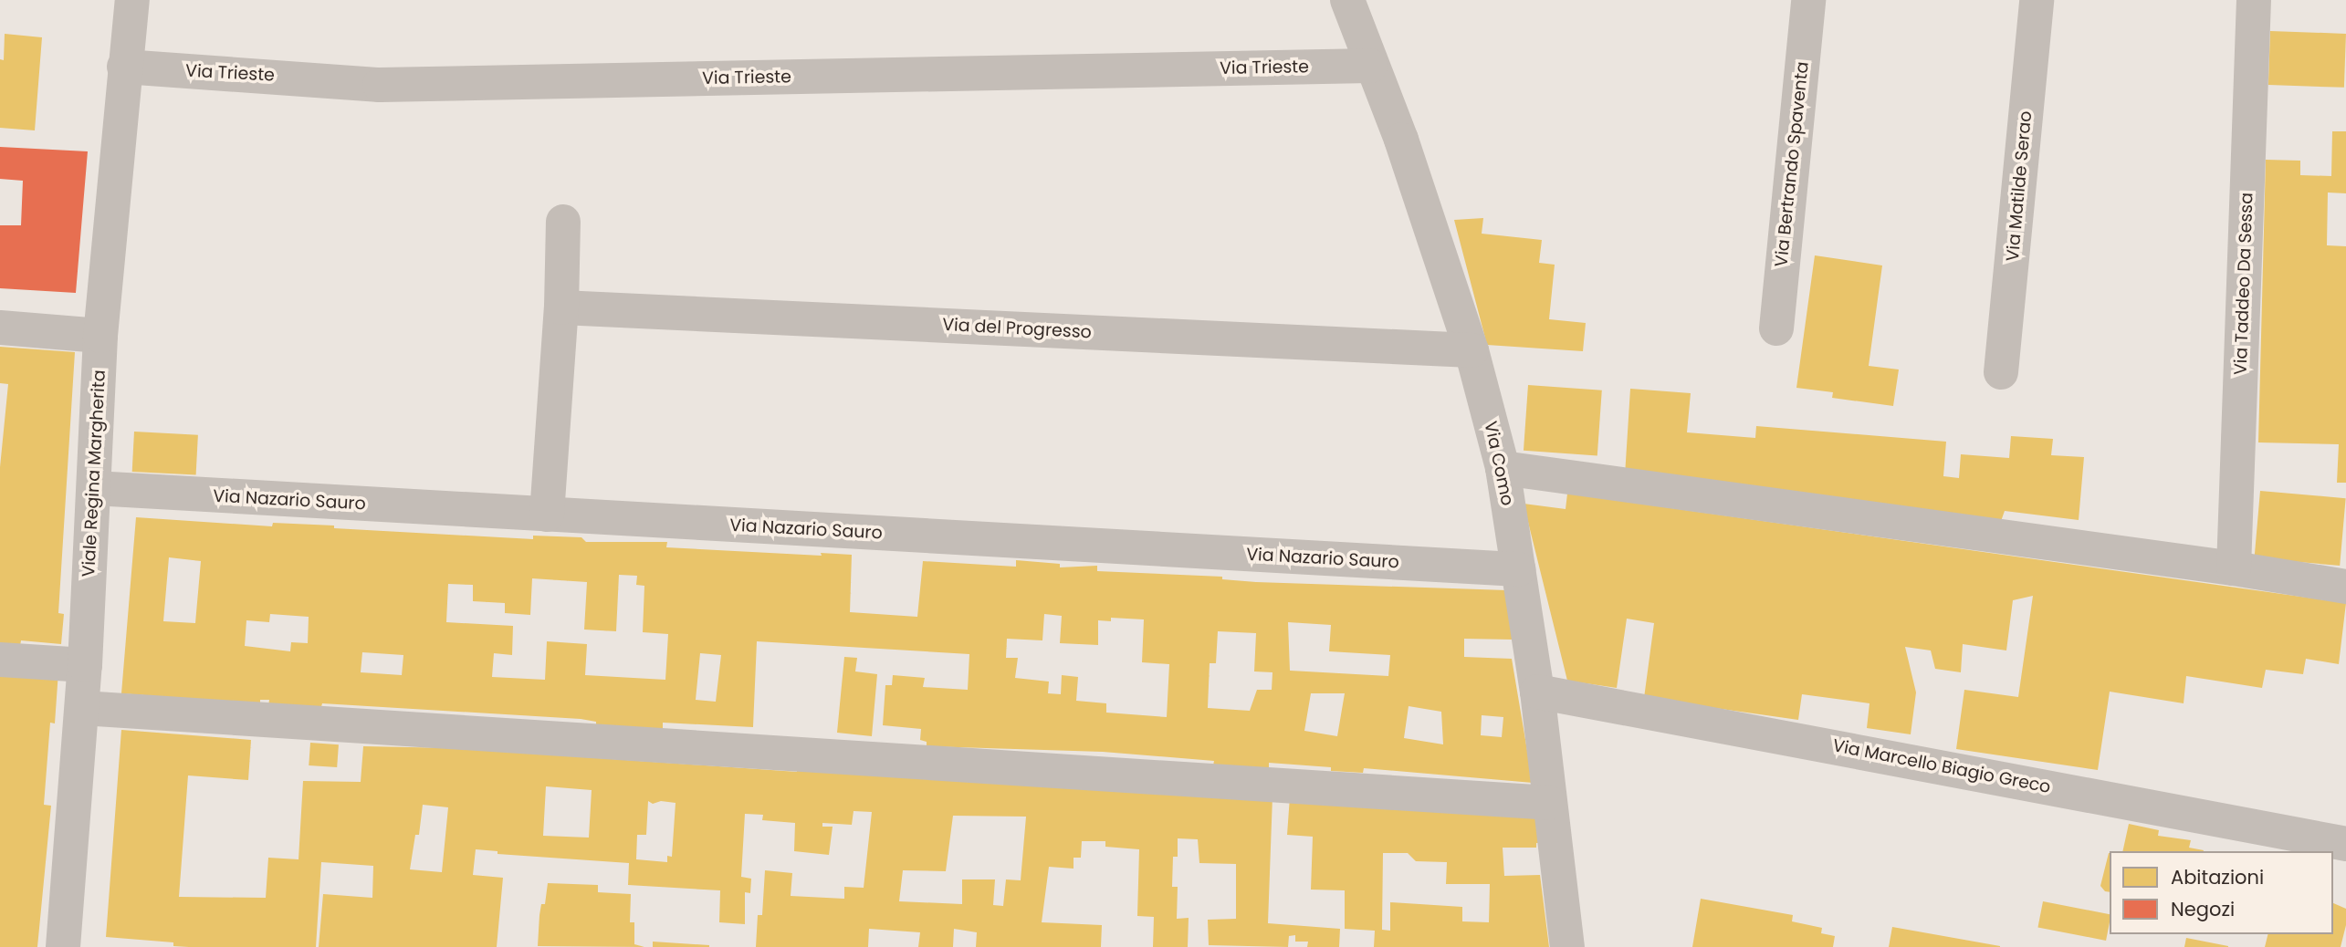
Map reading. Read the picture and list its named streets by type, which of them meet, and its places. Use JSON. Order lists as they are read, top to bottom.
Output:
{
  "streets": {
    "street": [
      "Via Trieste",
      "Via Bertrando Spaventa",
      "Via Matilde Serao",
      "Via Taddeo Da Sessa",
      "Via del Progresso",
      "Via Como",
      "Viale Regina Margherita",
      "Via Nazario Sauro",
      "Via Marcello Biagio Greco"
    ]
  },
  "crossings": [
    ["Via Trieste", "Via Como"],
    ["Via Trieste", "Viale Regina Margherita"],
    ["Via del Progresso", "Via Como"],
    ["Via Como", "Via Nazario Sauro"],
    ["Via Como", "Via Marcello Biagio Greco"],
    ["Viale Regina Margherita", "Via Nazario Sauro"]
  ],
  "legend": ["Abitazioni", "Negozi"]
}
